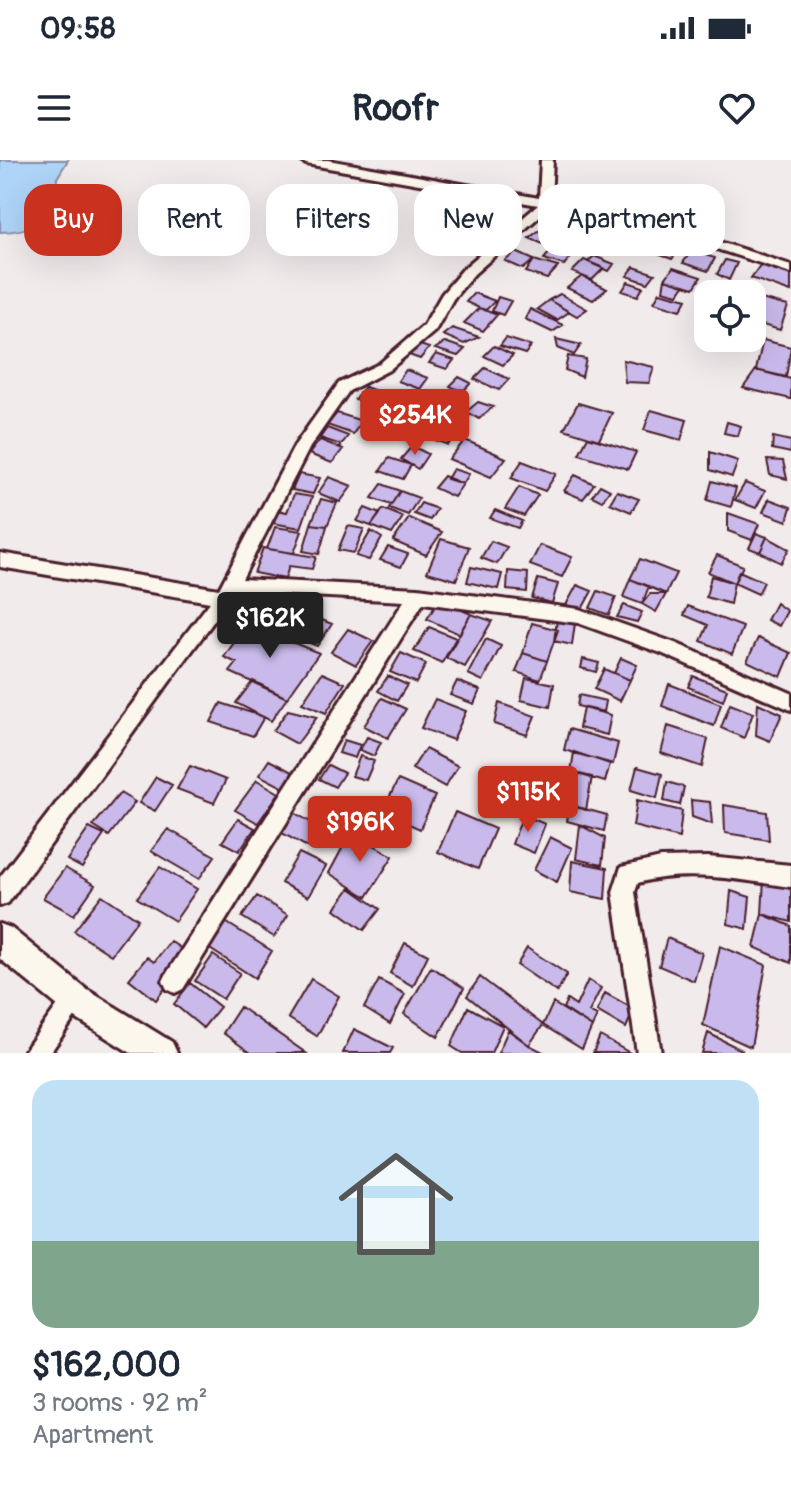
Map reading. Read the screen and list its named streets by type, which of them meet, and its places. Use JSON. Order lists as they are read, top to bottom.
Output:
{
  "page": {
    "status": "09:58",
    "header": "Roofr",
    "chip": [
      "Buy",
      "Rent",
      "Filters",
      "New",
      "Apartment"
    ],
    "price": [
      "$254K",
      "$162K",
      "$115K",
      "$196K"
    ],
    "list": [
      {
        "name": "$162,000",
        "note": "3 rooms · 92 m² · Apartment"
      }
    ]
  }
}
